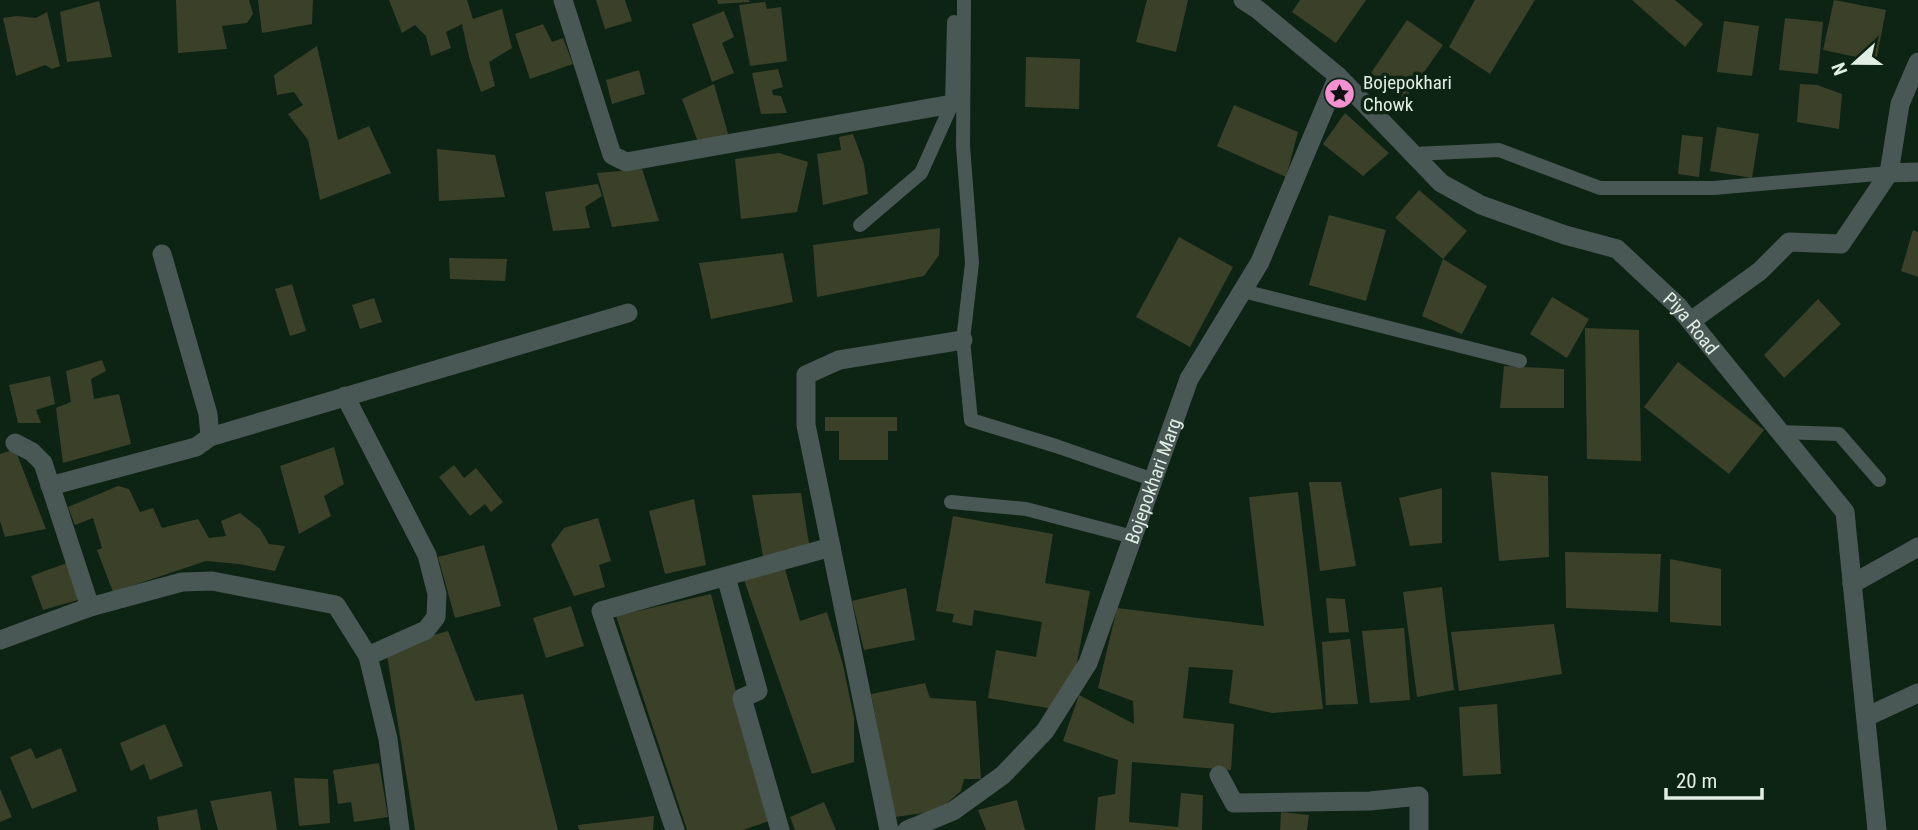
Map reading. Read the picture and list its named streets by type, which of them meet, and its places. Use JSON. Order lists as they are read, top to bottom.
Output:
{
  "streets": {
    "street": ["Piya Road", "Bojepokhari Marg"]
  },
  "crossings": [
    ["Piya Road", "Bojepokhari Marg"]
  ],
  "places": {
    "place": ["Bojepokhari Chowk"]
  },
  "scale_bar": "20 m",
  "north": "left"
}
